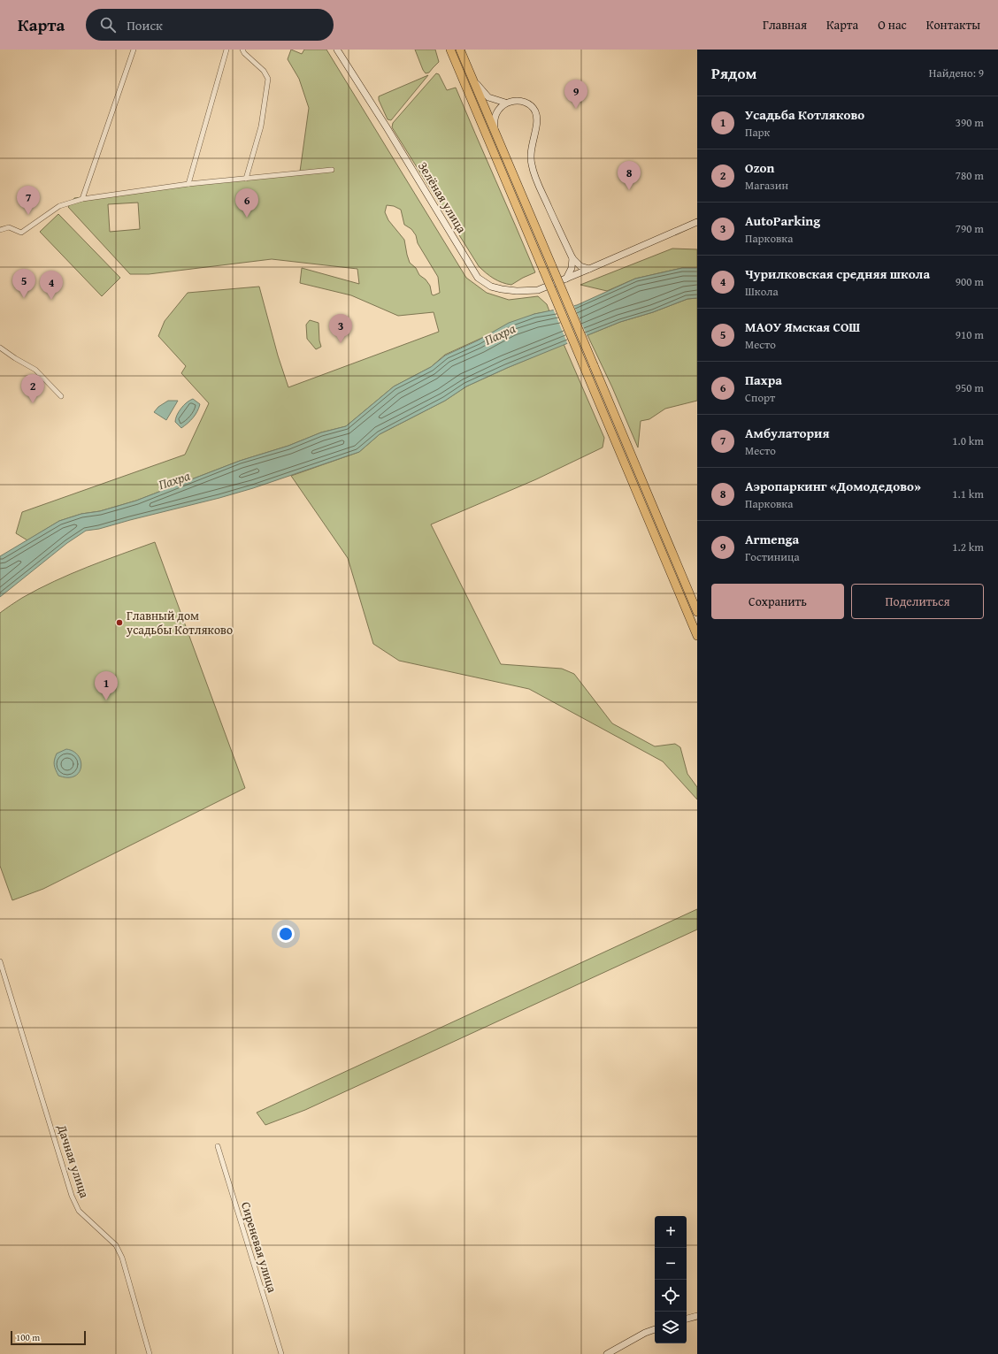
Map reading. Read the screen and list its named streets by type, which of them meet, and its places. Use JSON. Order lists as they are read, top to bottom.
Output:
{
  "streets": {
    "street": ["Зелёная улица", "Дачная улица", "Сиреневая улица"]
  },
  "water": ["Пахра"],
  "places": ["Главный дом усадьбы Котляково"],
  "scale_bar": "100 m",
  "page": {
    "header": "Карта",
    "search": "Поиск",
    "nav": [
      "Главная",
      "Карта",
      "О нас",
      "Контакты"
    ],
    "heading": ["Рядом", "Найдено: 9"],
    "pins": [
      "9",
      "8",
      "7",
      "6",
      "5",
      "4",
      "3",
      "2",
      "1"
    ],
    "list": [
      {
        "mark": "1",
        "name": "Усадьба Котляково",
        "note": "Парк",
        "value": "390 m"
      },
      {
        "mark": "2",
        "name": "Ozon",
        "note": "Магазин",
        "value": "780 m"
      },
      {
        "mark": "3",
        "name": "AutoParking",
        "note": "Парковка",
        "value": "790 m"
      },
      {
        "mark": "4",
        "name": "Чурилковская средняя школа",
        "note": "Школа",
        "value": "900 m"
      },
      {
        "mark": "5",
        "name": "МАОУ Ямская СОШ",
        "note": "Место",
        "value": "910 m"
      },
      {
        "mark": "6",
        "name": "Пахра",
        "note": "Спорт",
        "value": "950 m"
      },
      {
        "mark": "7",
        "name": "Амбулатория",
        "note": "Место",
        "value": "1.0 km"
      },
      {
        "mark": "8",
        "name": "Аэропаркинг «Домодедово»",
        "note": "Парковка",
        "value": "1.1 km"
      },
      {
        "mark": "9",
        "name": "Armenga",
        "note": "Гостиница",
        "value": "1.2 km"
      }
    ],
    "buttons": ["Сохранить", "Поделиться"],
    "map_buttons": ["+", "−"],
    "scale": "100 m"
  }
}
